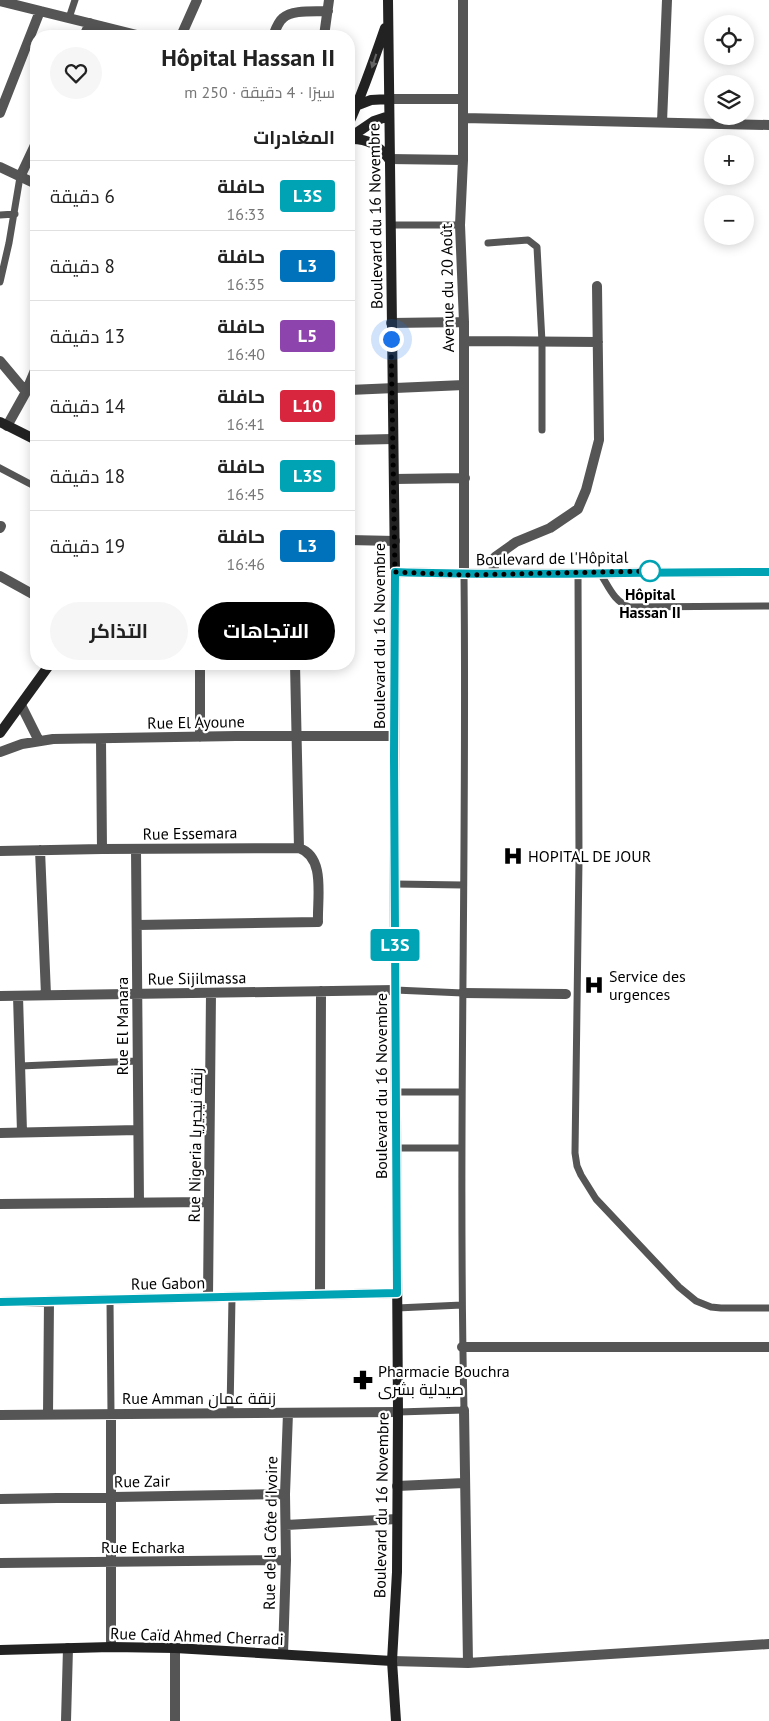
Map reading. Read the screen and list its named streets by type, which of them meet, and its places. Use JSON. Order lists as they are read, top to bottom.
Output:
{
  "streets": {
    "street": [
      "Boulevard du 16 Novembre",
      "Avenue du 20 Août",
      "Boulevard de l'Hôpital",
      "Rue El Ayoune",
      "Rue Essemara",
      "Rue Sijilmassa",
      "Rue El Manara",
      "Rue Nigeria زنقة نيجيريا",
      "Rue Gabon",
      "Rue Amman زنقة عمان",
      "Rue Zair",
      "Rue de la Côte d'Ivoire",
      "Rue Echarka",
      "Rue Caïd Ahmed Cherradi"
    ]
  },
  "crossings": [
    ["Boulevard du 16 Novembre", "Boulevard de l'Hôpital"],
    ["Boulevard du 16 Novembre", "Rue El Ayoune"],
    ["Boulevard du 16 Novembre", "Rue Sijilmassa"],
    ["Boulevard du 16 Novembre", "Rue Gabon"],
    ["Boulevard du 16 Novembre", "Rue Amman زنقة عمان"],
    ["Boulevard du 16 Novembre", "Rue Caïd Ahmed Cherradi"],
    ["Avenue du 20 Août", "Boulevard de l'Hôpital"],
    ["Rue Essemara", "Rue El Manara"],
    ["Rue Sijilmassa", "Rue El Manara"],
    ["Rue Sijilmassa", "Rue Nigeria زنقة نيجيريا"],
    ["Rue Nigeria زنقة نيجيريا", "Rue Gabon"],
    ["Rue Amman زنقة عمان", "Rue de la Côte d'Ivoire"],
    ["Rue Zair", "Rue de la Côte d'Ivoire"],
    ["Rue de la Côte d'Ivoire", "Rue Echarka"],
    ["Rue de la Côte d'Ivoire", "Rue Caïd Ahmed Cherradi"]
  ],
  "places": {
    "other": ["Hôpital Hassan II"],
    "hospital": ["HOPITAL DE JOUR", "Service des urgences"],
    "pharmacy": ["Pharmacie Bouchra صيدلية بشرى"]
  },
  "lines": ["bus line L3S"],
  "page": {
    "on_map": "L3S",
    "map_buttons": ["+", "−"],
    "heading": [
      ["Hôpital Hassan II", "سيرًا · 4 دقيقة · 250 m"],
      "المغادرات"
    ],
    "list": [
      {
        "mark": "L3S",
        "name": "حافلة",
        "note": "16:33",
        "value": "6 دقيقة"
      },
      {
        "mark": "L3",
        "name": "حافلة",
        "note": "16:35",
        "value": "8 دقيقة"
      },
      {
        "mark": "L5",
        "name": "حافلة",
        "note": "16:40",
        "value": "13 دقيقة"
      },
      {
        "mark": "L10",
        "name": "حافلة",
        "note": "16:41",
        "value": "14 دقيقة"
      },
      {
        "mark": "L3S",
        "name": "حافلة",
        "note": "16:45",
        "value": "18 دقيقة"
      },
      {
        "mark": "L3",
        "name": "حافلة",
        "note": "16:46",
        "value": "19 دقيقة"
      }
    ],
    "buttons": ["الاتجاهات", "التذاكر"]
  }
}
